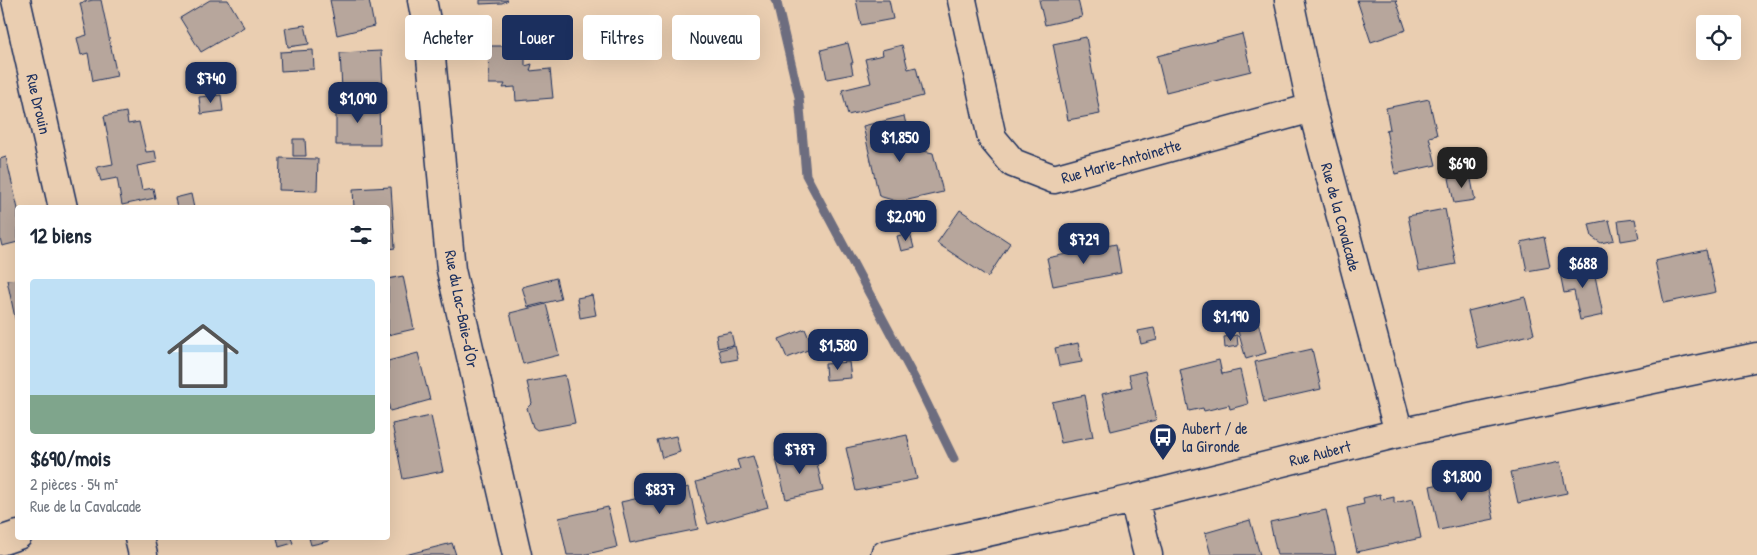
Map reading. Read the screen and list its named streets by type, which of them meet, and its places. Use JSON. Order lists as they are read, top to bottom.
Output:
{
  "streets": {
    "street": [
      "Rue Drouin",
      "Rue Marie-Antoinette",
      "Rue de la Cavalcade",
      "Rue du Lac-Baie-d'Or",
      "Rue Aubert"
    ]
  },
  "crossings": [
    ["Rue Marie-Antoinette", "Rue de la Cavalcade"],
    ["Rue de la Cavalcade", "Rue Aubert"]
  ],
  "places": {
    "bus stop": ["Aubert / de la Gironde"]
  },
  "page": {
    "chip": [
      "Acheter",
      "Louer",
      "Filtres",
      "Nouveau"
    ],
    "price": [
      "$740",
      "$1,090",
      "$1,850",
      "$690",
      "$2,090",
      "$729",
      "$688",
      "$1,190",
      "$1,580",
      "$787",
      "$1,800",
      "$837"
    ],
    "heading": "12 biens",
    "list": [
      {
        "name": "$690/mois",
        "note": "2 pièces · 54 m² · Rue de la Cavalcade"
      }
    ]
  }
}
